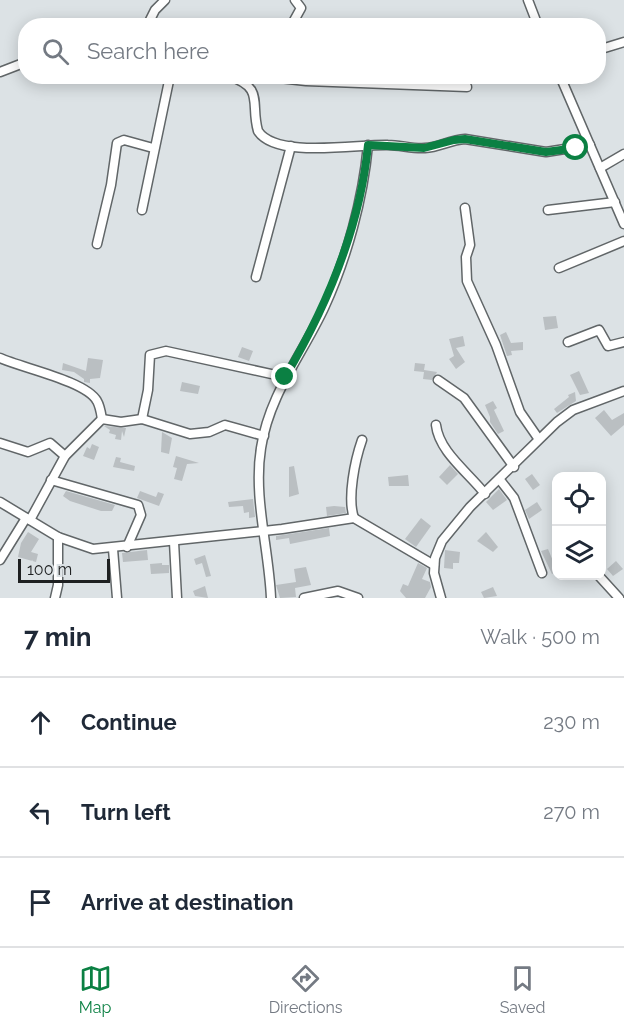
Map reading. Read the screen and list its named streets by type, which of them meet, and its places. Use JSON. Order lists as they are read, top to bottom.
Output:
{
  "scale_bar": "100 m",
  "page": {
    "search": "Search here",
    "scale": "100 m",
    "heading": ["7 min", "Walk · 500 m"],
    "list": [
      ["Continue", "230 m"],
      ["Turn left", "270 m"],
      "Arrive at destination"
    ],
    "nav": ["Map", "Directions", "Saved"]
  }
}
